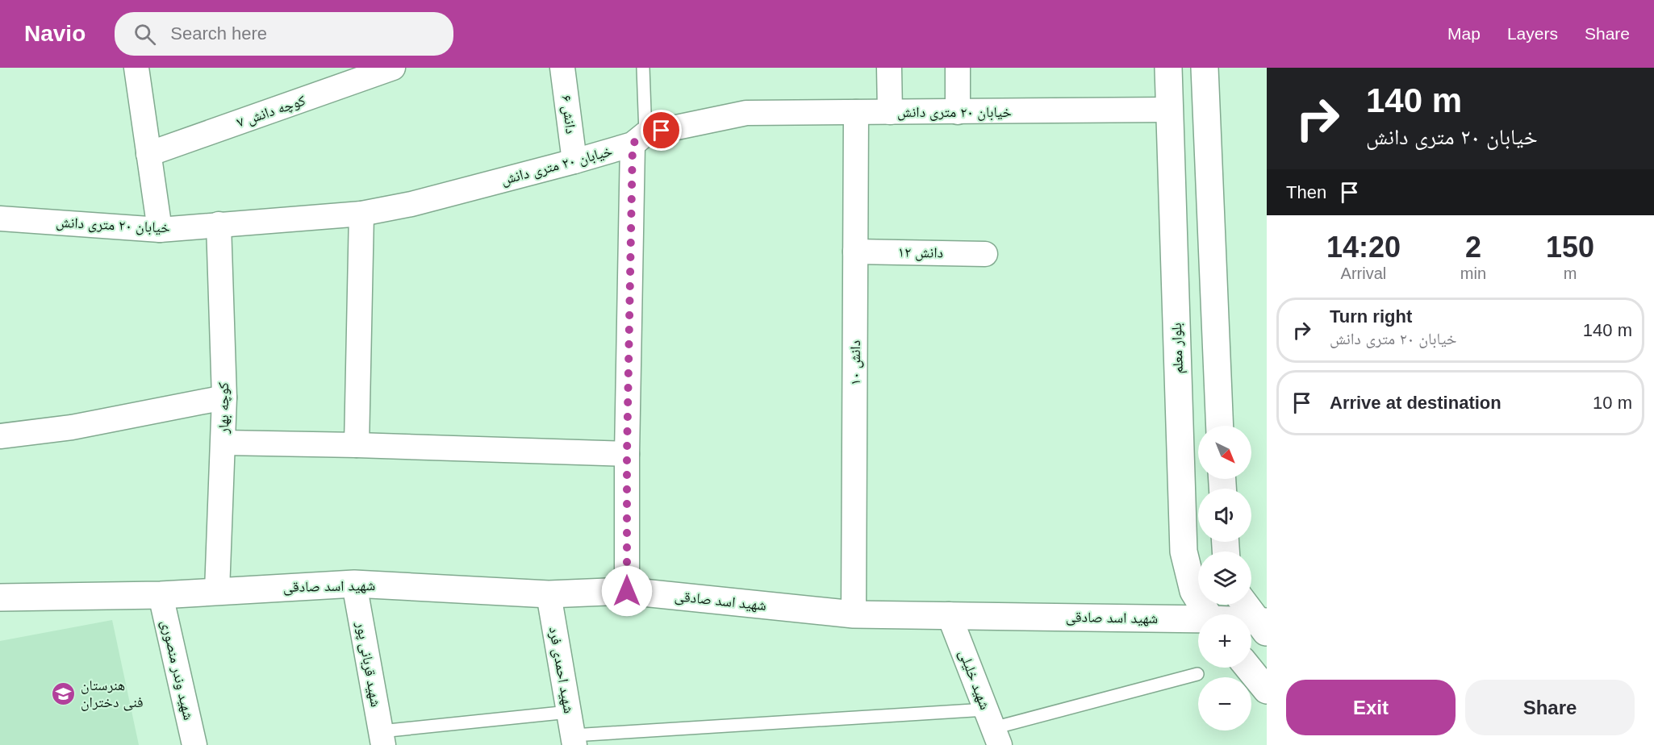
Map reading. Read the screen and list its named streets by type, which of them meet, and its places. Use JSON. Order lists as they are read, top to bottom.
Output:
{
  "streets": {
    "street": [
      "کوچه دانش ۷",
      "خیابان ۲۰ متری دانش",
      "دانش ۶",
      "دانش ۱۲",
      "بلوار معلم",
      "دانش ۱۰",
      "کوچه بهار",
      "شهید اسد صادقی",
      "شهید قربانی پور",
      "شهید وندر منصوری",
      "شهید احمدی فرد",
      "شهید خلیلی"
    ]
  },
  "crossings": [
    ["خیابان ۲۰ متری دانش", "دانش ۶"],
    ["خیابان ۲۰ متری دانش", "بلوار معلم"],
    ["خیابان ۲۰ متری دانش", "دانش ۱۰"],
    ["خیابان ۲۰ متری دانش", "کوچه بهار"],
    ["دانش ۱۲", "دانش ۱۰"],
    ["دانش ۱۰", "شهید اسد صادقی"],
    ["کوچه بهار", "شهید اسد صادقی"],
    ["شهید اسد صادقی", "شهید قربانی پور"],
    ["شهید اسد صادقی", "شهید وندر منصوری"],
    ["شهید اسد صادقی", "شهید احمدی فرد"],
    ["شهید اسد صادقی", "شهید خلیلی"]
  ],
  "places": {
    "school or university": ["هنرستان فنی دختران"]
  },
  "north": "bottom right",
  "page": {
    "header": "Navio",
    "search": "Search here",
    "nav": ["Map", "Layers", "Share"],
    "turn": ["140 m", "خیابان ۲۰ متری دانش"],
    "then": "Then",
    "eta": [
      "14:20",
      "Arrival",
      "2",
      "min",
      "150",
      "m"
    ],
    "list": [
      {
        "name": "Turn right",
        "note": "خیابان ۲۰ متری دانش",
        "value": "140 m"
      },
      {
        "name": "Arrive at destination",
        "value": "10 m"
      }
    ],
    "map_buttons": ["+", "−"],
    "buttons": ["Exit", "Share"]
  }
}
